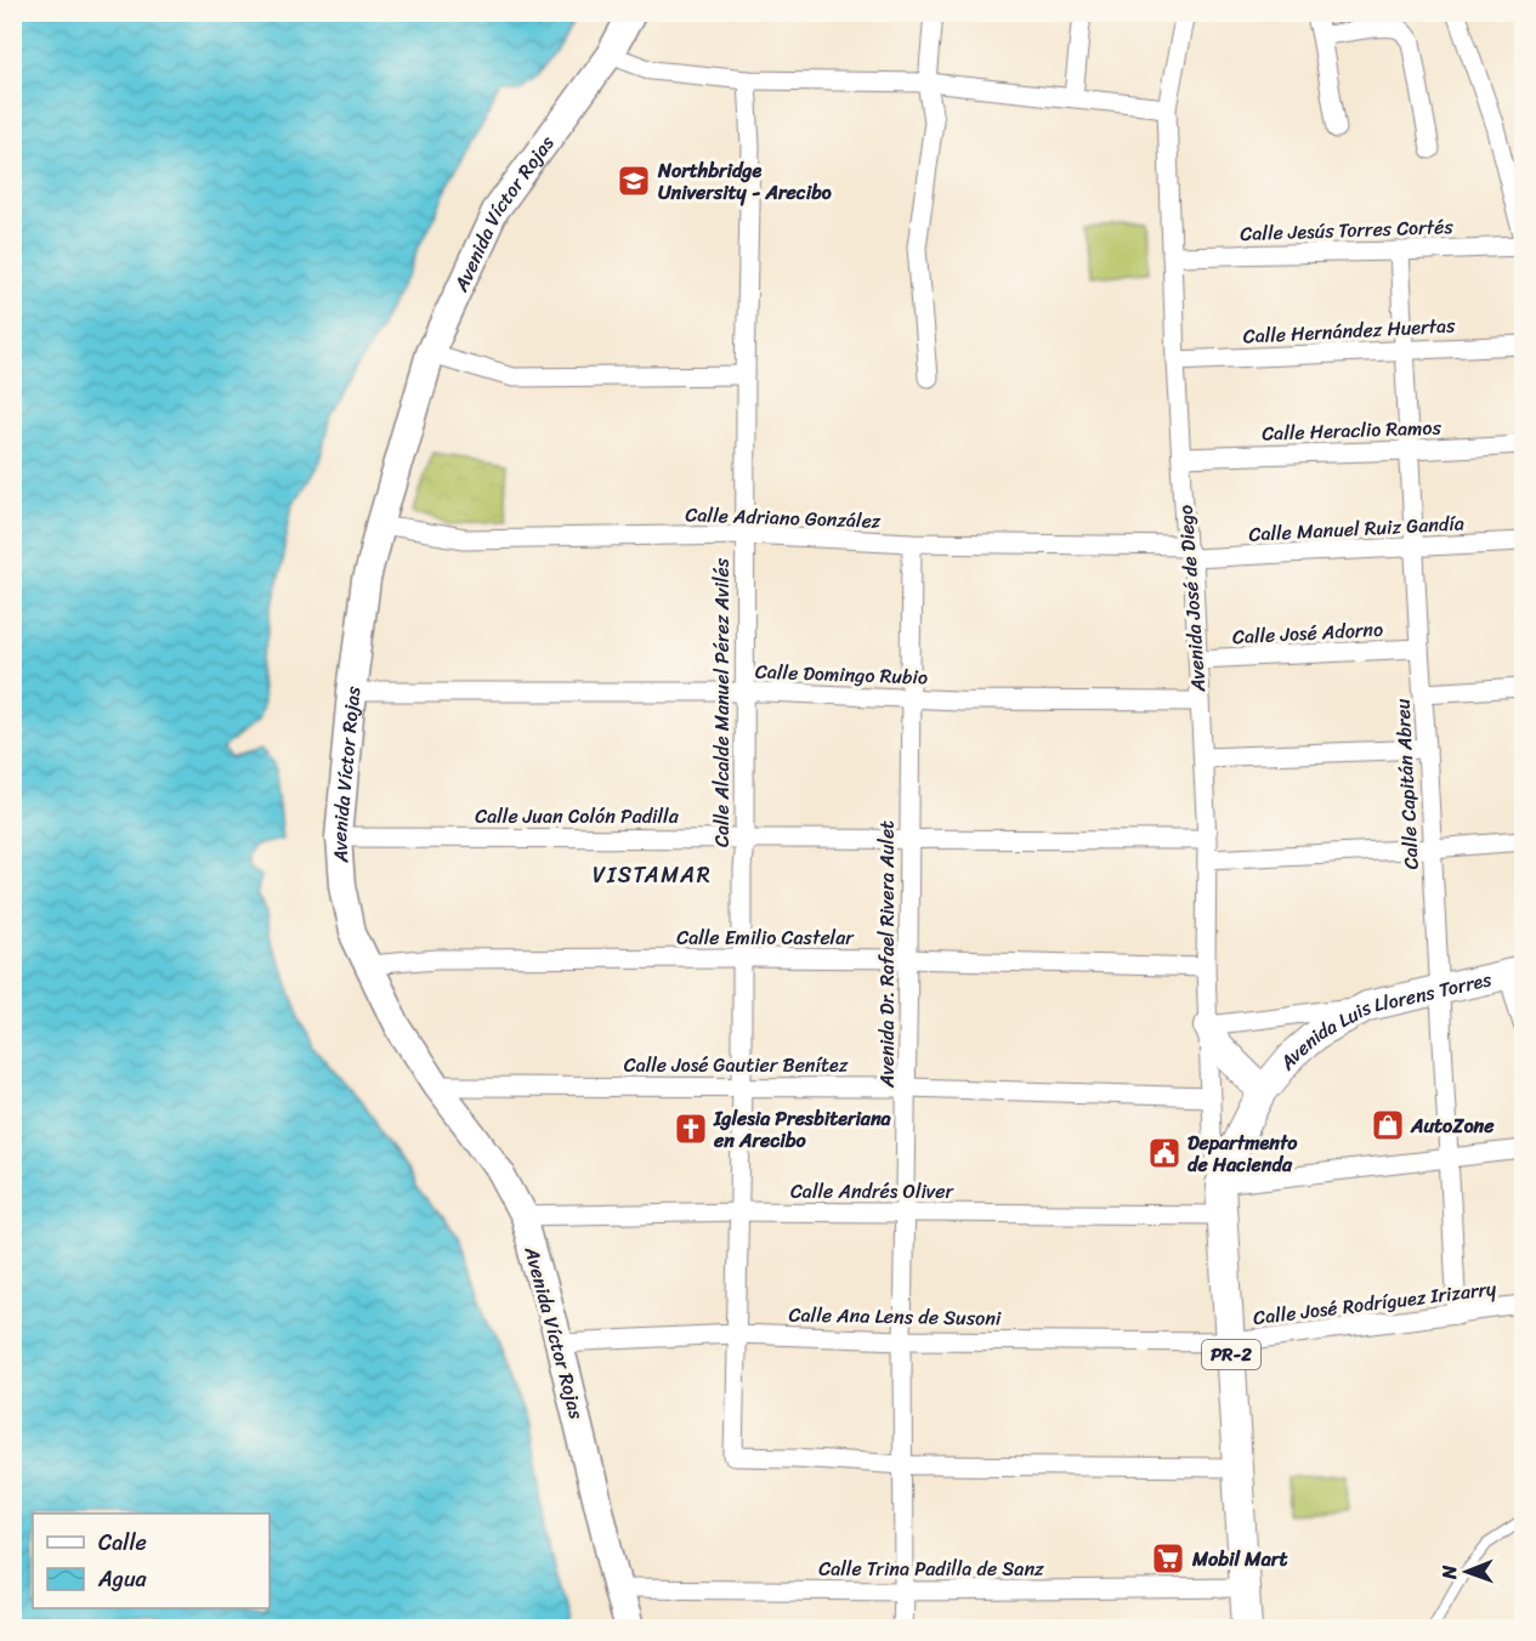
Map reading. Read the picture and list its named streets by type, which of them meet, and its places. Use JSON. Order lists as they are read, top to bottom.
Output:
{
  "streets": {
    "main road": ["Avenida José de Diego", "Avenida Luis Llorens Torres", "PR-2"],
    "street": [
      "Avenida Víctor Rojas",
      "Calle Jesús Torres Cortés",
      "Calle Hernández Huertas",
      "Calle Heraclio Ramos",
      "Calle Adriano González",
      "Calle Manuel Ruiz Gandía",
      "Calle José Adorno",
      "Calle Domingo Rubio",
      "Calle Alcalde Manuel Pérez Avilés",
      "Calle Capitán Abreu",
      "Calle Juan Colón Padilla",
      "Calle Emilio Castelar",
      "Avenida Dr. Rafael Rivera Aulet",
      "Calle José Gautier Benítez",
      "Calle Andrés Oliver",
      "Calle José Rodríguez Irizarry",
      "Calle Ana Lens de Susoni",
      "Calle Trina Padilla de Sanz"
    ]
  },
  "crossings": [
    ["Avenida Víctor Rojas", "Calle Adriano González"],
    ["Avenida Víctor Rojas", "Calle Domingo Rubio"],
    ["Avenida Víctor Rojas", "Calle Juan Colón Padilla"],
    ["Avenida Víctor Rojas", "Calle Emilio Castelar"],
    ["Avenida Víctor Rojas", "Calle José Gautier Benítez"],
    ["Avenida Víctor Rojas", "Calle Andrés Oliver"],
    ["Avenida Víctor Rojas", "Calle Ana Lens de Susoni"],
    ["Avenida Víctor Rojas", "Calle Trina Padilla de Sanz"],
    ["Calle Jesús Torres Cortés", "Avenida José de Diego"],
    ["Calle Jesús Torres Cortés", "Calle Capitán Abreu"],
    ["Calle Hernández Huertas", "Avenida José de Diego"],
    ["Calle Hernández Huertas", "Calle Capitán Abreu"],
    ["Calle Heraclio Ramos", "Avenida José de Diego"],
    ["Calle Heraclio Ramos", "Calle Capitán Abreu"],
    ["Calle Adriano González", "Calle Manuel Ruiz Gandía"],
    ["Calle Adriano González", "Avenida José de Diego"],
    ["Calle Adriano González", "Calle Alcalde Manuel Pérez Avilés"],
    ["Calle Adriano González", "Avenida Dr. Rafael Rivera Aulet"],
    ["Calle Manuel Ruiz Gandía", "Avenida José de Diego"],
    ["Calle Manuel Ruiz Gandía", "Calle Capitán Abreu"],
    ["Avenida José de Diego", "Calle José Adorno"],
    ["Avenida José de Diego", "Calle Domingo Rubio"],
    ["Avenida José de Diego", "Calle Juan Colón Padilla"],
    ["Avenida José de Diego", "Calle Emilio Castelar"],
    ["Avenida José de Diego", "Avenida Luis Llorens Torres"],
    ["Avenida José de Diego", "Calle José Gautier Benítez"],
    ["Avenida José de Diego", "Calle Andrés Oliver"],
    ["Avenida José de Diego", "Calle José Rodríguez Irizarry"],
    ["Avenida José de Diego", "Calle Ana Lens de Susoni"],
    ["Avenida José de Diego", "Calle Trina Padilla de Sanz"],
    ["Calle José Adorno", "Calle Capitán Abreu"],
    ["Calle Domingo Rubio", "Calle Alcalde Manuel Pérez Avilés"],
    ["Calle Domingo Rubio", "Avenida Dr. Rafael Rivera Aulet"],
    ["Calle Alcalde Manuel Pérez Avilés", "Calle Juan Colón Padilla"],
    ["Calle Alcalde Manuel Pérez Avilés", "Calle Emilio Castelar"],
    ["Calle Alcalde Manuel Pérez Avilés", "Avenida Dr. Rafael Rivera Aulet"],
    ["Calle Alcalde Manuel Pérez Avilés", "Calle José Gautier Benítez"],
    ["Calle Alcalde Manuel Pérez Avilés", "Calle Andrés Oliver"],
    ["Calle Alcalde Manuel Pérez Avilés", "Calle Ana Lens de Susoni"],
    ["Calle Capitán Abreu", "Avenida Luis Llorens Torres"],
    ["Calle Capitán Abreu", "Calle José Rodríguez Irizarry"],
    ["Calle Juan Colón Padilla", "Avenida Dr. Rafael Rivera Aulet"],
    ["Calle Emilio Castelar", "Avenida Dr. Rafael Rivera Aulet"],
    ["Avenida Dr. Rafael Rivera Aulet", "Calle José Gautier Benítez"],
    ["Avenida Dr. Rafael Rivera Aulet", "Calle Andrés Oliver"],
    ["Avenida Dr. Rafael Rivera Aulet", "Calle Ana Lens de Susoni"],
    ["Avenida Dr. Rafael Rivera Aulet", "Calle Trina Padilla de Sanz"],
    ["Calle José Rodríguez Irizarry", "Calle Ana Lens de Susoni"]
  ],
  "districts": ["VISTAMAR"],
  "places": {
    "school or university": ["Northbridge University - Arecibo"],
    "shop": ["AutoZone"],
    "church": ["Iglesia Presbiteriana en Arecibo"],
    "public building": ["Departmento de Hacienda"],
    "supermarket": ["Mobil Mart"]
  },
  "legend": ["Calle", "Agua"],
  "north": "left"
}
